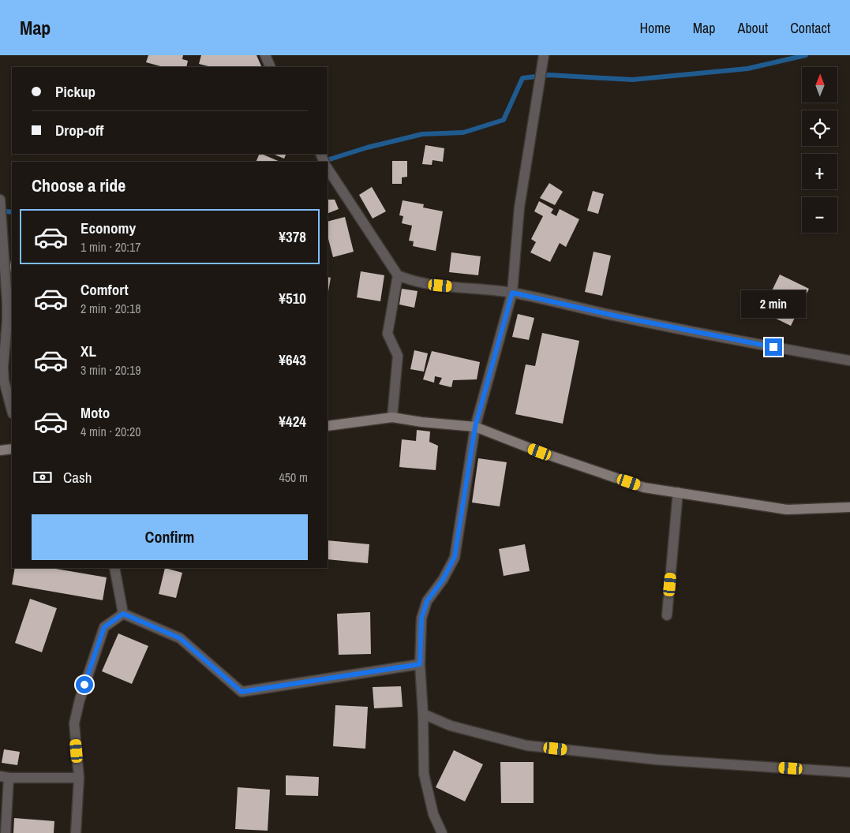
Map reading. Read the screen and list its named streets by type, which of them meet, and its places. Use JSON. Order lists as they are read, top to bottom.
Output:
{
  "north": "top",
  "page": {
    "header": "Map",
    "nav": [
      "Home",
      "Map",
      "About",
      "Contact"
    ],
    "map_buttons": ["+", "−"],
    "banner": ["Pickup", "Drop-off"],
    "heading": "Choose a ride",
    "list": [
      {
        "name": "Economy",
        "note": "1 min · 20:17",
        "value": "¥378"
      },
      {
        "name": "Comfort",
        "note": "2 min · 20:18",
        "value": "¥510"
      },
      {
        "name": "XL",
        "note": "3 min · 20:19",
        "value": "¥643"
      },
      {
        "name": "Moto",
        "note": "4 min · 20:20",
        "value": "¥424"
      }
    ],
    "bubble": "2 min",
    "pay": ["Cash", "450 m"],
    "buttons": "Confirm"
  }
}
